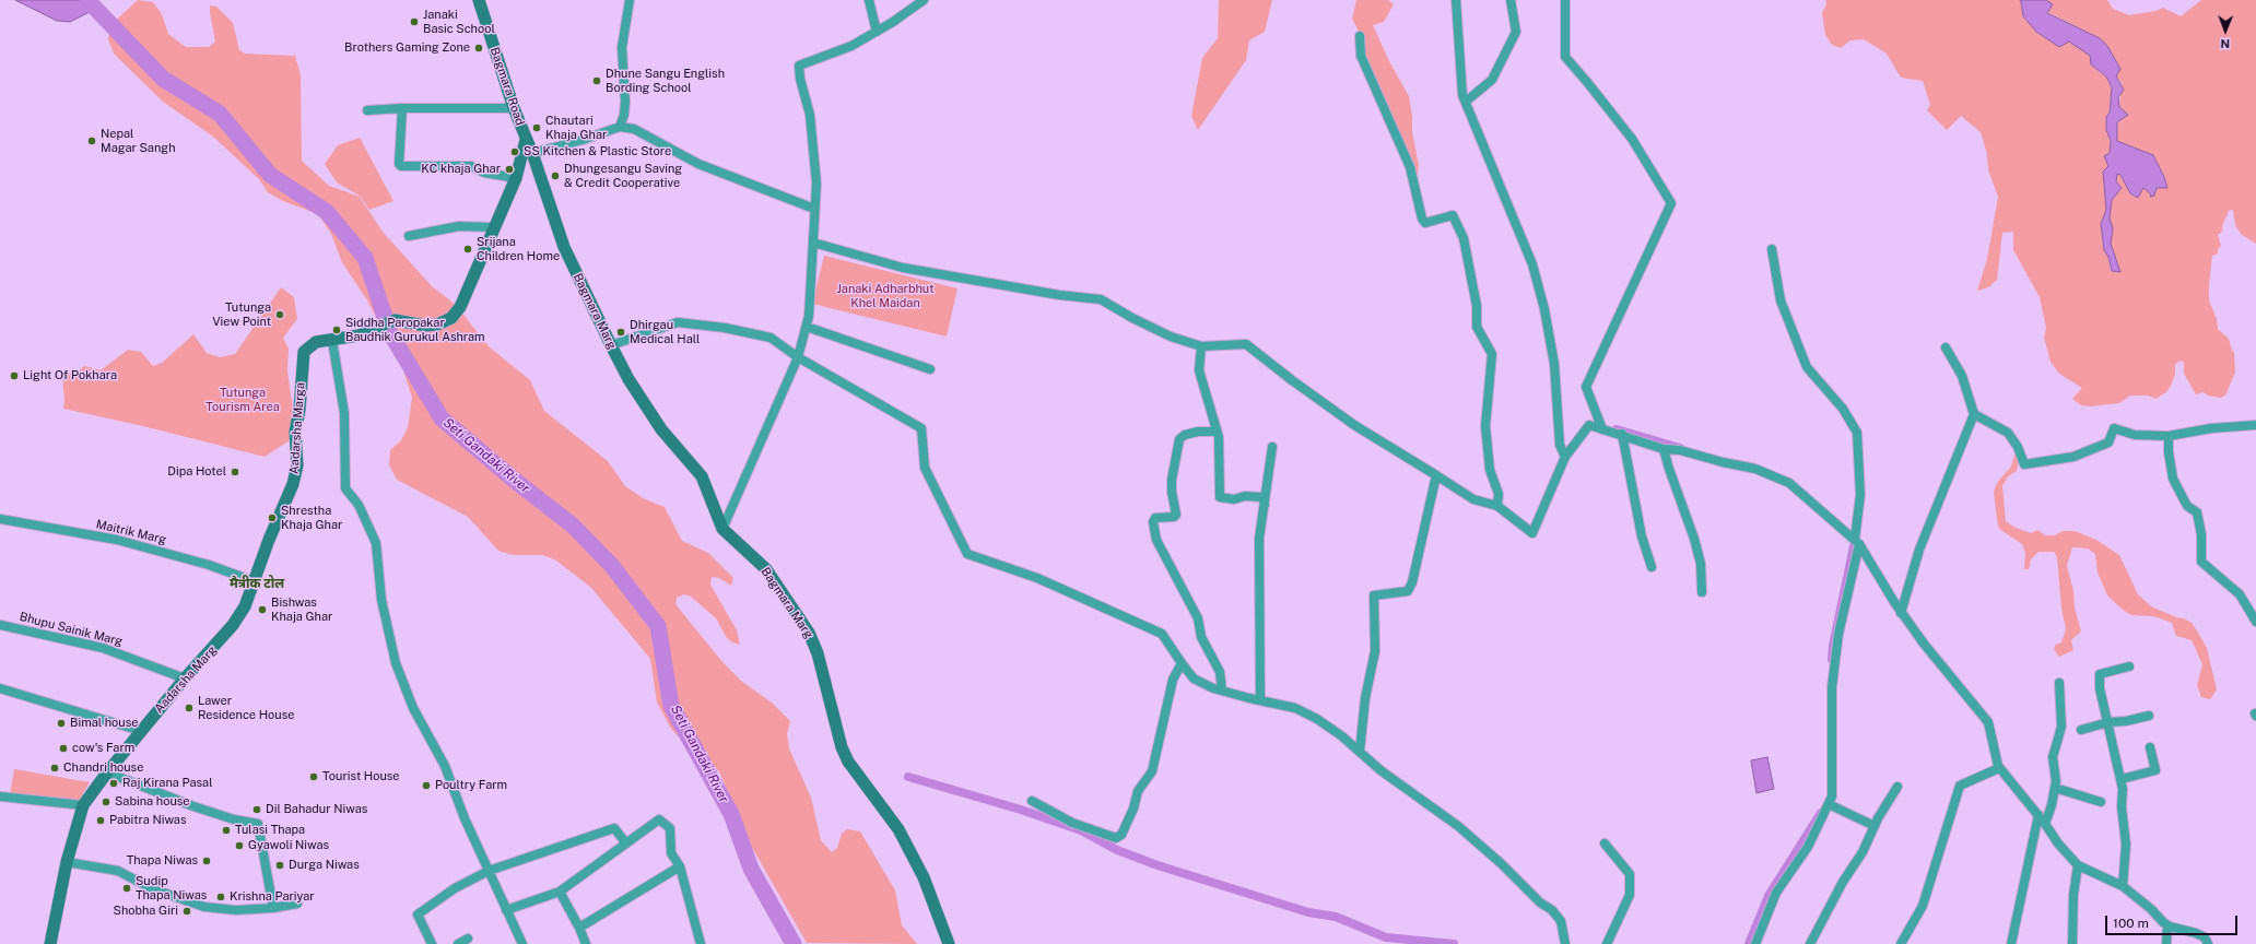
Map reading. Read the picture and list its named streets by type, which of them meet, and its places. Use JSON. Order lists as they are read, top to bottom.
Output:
{
  "streets": {
    "main road": [
      "Bagmara Road",
      "Bagmara Marg",
      "Aadarsha Marga",
      "Aadarsha Marg"
    ],
    "street": ["Maitrik Marg", "Bhupu Sainik Marg"]
  },
  "crossings": [
    ["Bagmara Road", "Bagmara Marg"],
    ["Aadarsha Marga", "Aadarsha Marg"],
    ["Maitrik Marg", "Aadarsha Marg"],
    ["Bhupu Sainik Marg", "Aadarsha Marg"]
  ],
  "districts": ["मैत्रीक टोल"],
  "water": ["Seti Gandaki River"],
  "parks": ["Janaki Adharbhut Khel Maidan", "Tutunga Tourism Area"],
  "places": [
    "Janaki Basic School",
    "Brothers Gaming Zone",
    "Dhune Sangu English Bording School",
    "Chautari Khaja Ghar",
    "Nepal Magar Sangh",
    "SS Kitchen & Plastic Store",
    "KC khaja Ghar",
    "Dhungesangu Saving & Credit Cooperative",
    "Srijana Children Home",
    "Tutunga View Point",
    "Siddha Paropakar Baudhik Gurukul Ashram",
    "Dhirgau Medical Hall",
    "Light Of Pokhara",
    "Dipa Hotel",
    "Shrestha Khaja Ghar",
    "Bishwas Khaja Ghar",
    "Lawer Residence House",
    "Bimal house",
    "cow's Farm",
    "Chandri house",
    "Tourist House",
    "Raj Kirana Pasal",
    "Poultry Farm",
    "Sabina house",
    "Dil Bahadur Niwas",
    "Pabitra Niwas",
    "Tulasi Thapa",
    "Gyawoli Niwas",
    "Thapa Niwas",
    "Durga Niwas",
    "Sudip Thapa Niwas",
    "Krishna Pariyar",
    "Shobha Giri"
  ],
  "scale_bar": "100 m",
  "north": "bottom"
}
